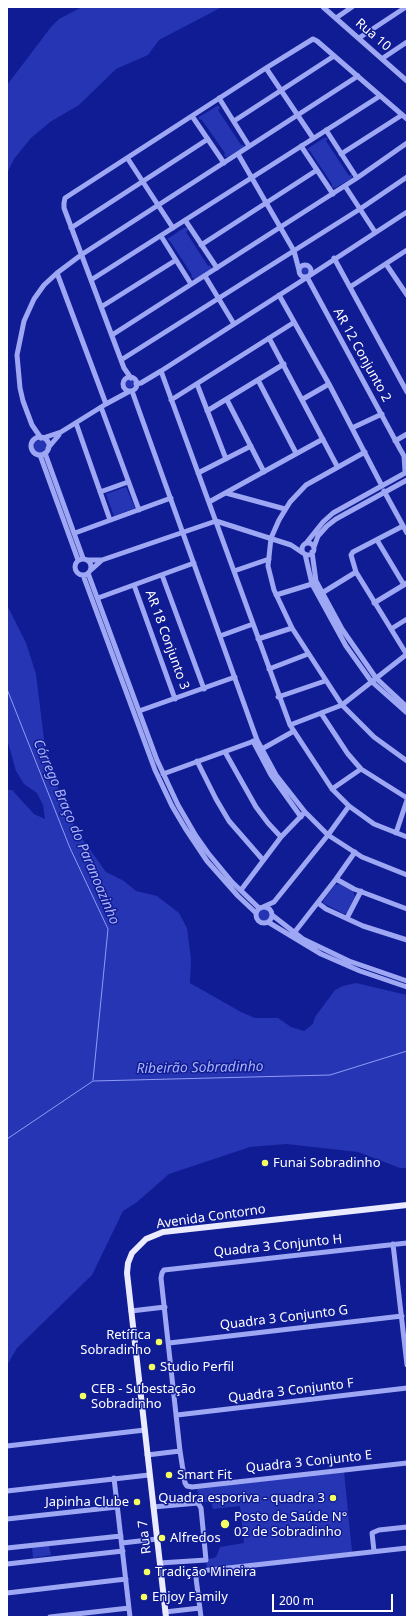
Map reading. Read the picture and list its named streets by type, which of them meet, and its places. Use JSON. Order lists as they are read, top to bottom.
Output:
{
  "streets": {
    "main road": ["Avenida Contorno", "Rua 7"],
    "street": [
      "Rua 10",
      "AR 12 Conjunto 2",
      "AR 18 Conjunto 3",
      "Quadra 3 Conjunto H",
      "Quadra 3 Conjunto G",
      "Quadra 3 Conjunto F",
      "Quadra 3 Conjunto E"
    ]
  },
  "crossings": [
    ["Avenida Contorno", "Rua 7"]
  ],
  "water": ["Córrego Braço do Paranoazinho", "Ribeirão Sobradinho"],
  "places": [
    "Funai Sobradinho",
    "Retífica Sobradinho",
    "Studio Perfil",
    "CEB - Subestação Sobradinho",
    "Smart Fit",
    "Quadra esporiva - quadra 3",
    "Japinha Clube",
    "Posto de Saúde N° 02 de Sobradinho",
    "Alfredos",
    "Tradição Mineira",
    "Enjoy Family"
  ],
  "scale_bar": "200 m"
}
